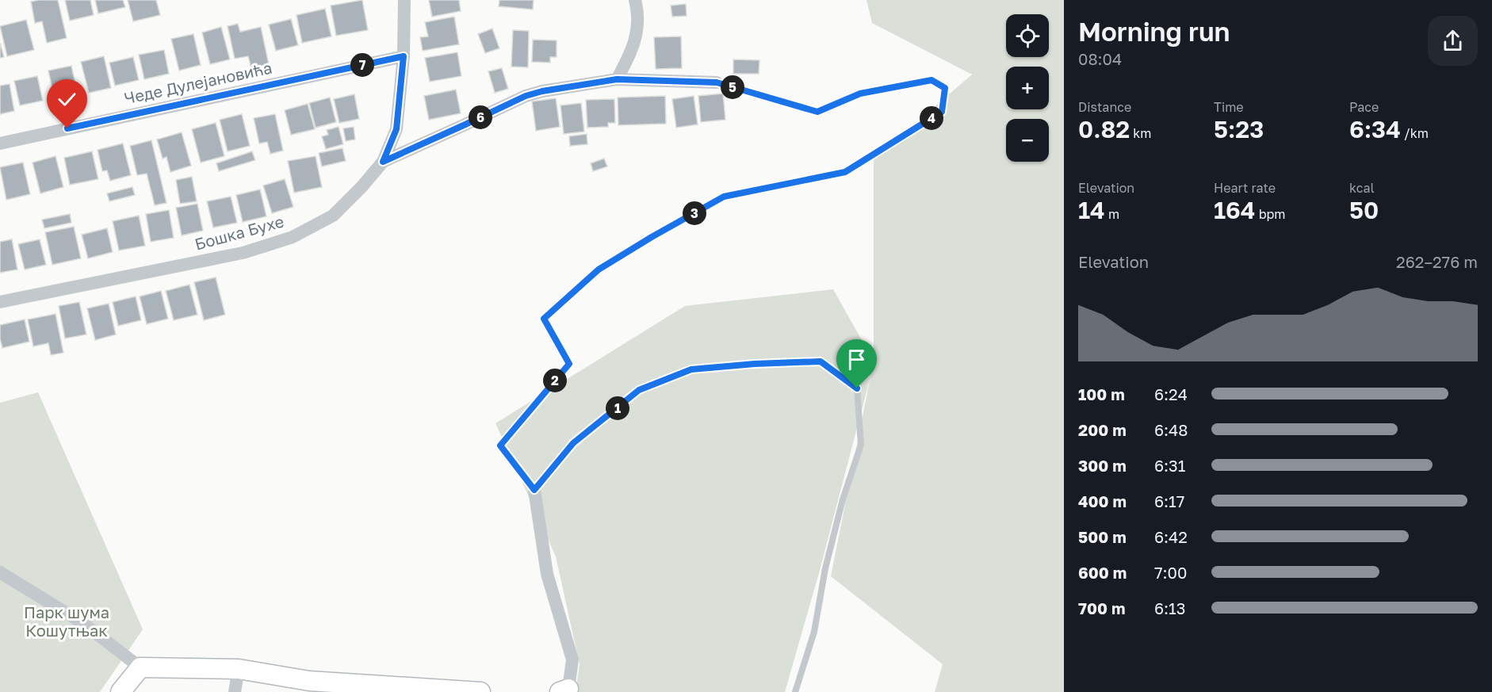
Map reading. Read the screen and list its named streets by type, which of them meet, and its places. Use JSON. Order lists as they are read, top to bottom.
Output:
{
  "streets": {
    "street": ["Чеде Дулејановића", "Бошка Бухе"]
  },
  "crossings": [
    ["Чеде Дулејановића", "Бошка Бухе"]
  ],
  "parks": ["Парк шума Кошутњак"],
  "page": {
    "heading": ["Morning run", "08:04"],
    "map_buttons": ["+", "−"],
    "pins": [
      "7",
      "5",
      "6",
      "4",
      "3",
      "2",
      "1"
    ],
    "stats": [
      ["Distance", "0.82 km"],
      ["Time", "5:23"],
      ["Pace", "6:34 /km"],
      ["Elevation", "14 m"],
      ["Heart rate", "164 bpm"],
      ["kcal", "50"]
    ],
    "chart": ["Elevation", "262–276 m"],
    "list": [
      {
        "name": "100 m",
        "note": "6:24"
      },
      {
        "name": "200 m",
        "note": "6:48"
      },
      {
        "name": "300 m",
        "note": "6:31"
      },
      {
        "name": "400 m",
        "note": "6:17"
      },
      {
        "name": "500 m",
        "note": "6:42"
      },
      {
        "name": "600 m",
        "note": "7:00"
      },
      {
        "name": "700 m",
        "note": "6:13"
      }
    ]
  }
}
